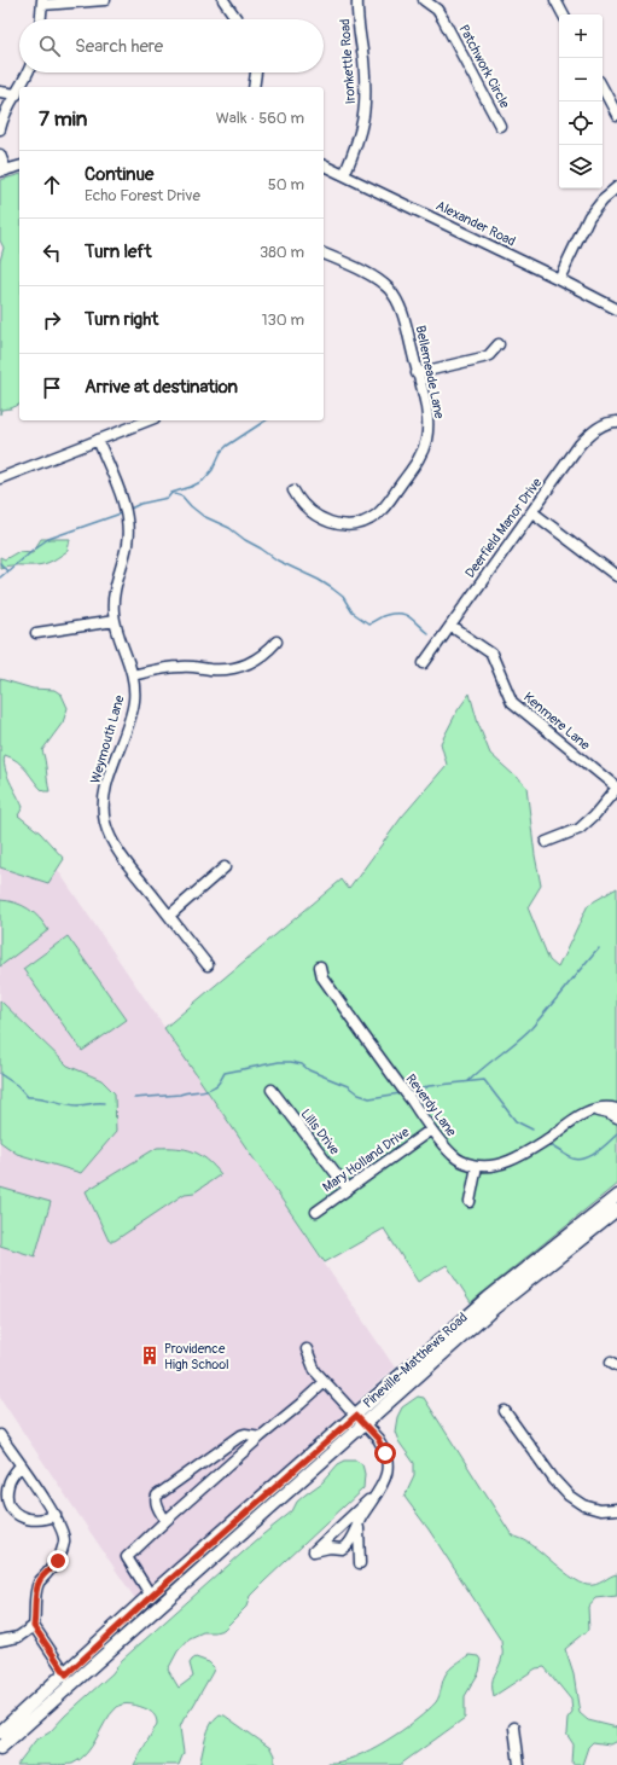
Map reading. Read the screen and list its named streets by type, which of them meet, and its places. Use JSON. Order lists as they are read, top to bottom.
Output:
{
  "streets": {
    "main road": ["Pineville-Matthews Road"],
    "street": [
      "Ironkettle Road",
      "Patchwork Circle",
      "Alexander Road",
      "Bellemeade Lane",
      "Deerfield Manor Drive",
      "Kenmere Lane",
      "Weymouth Lane",
      "Reverdy Lane",
      "Lills Drive",
      "Mary Holland Drive"
    ]
  },
  "crossings": [
    ["Ironkettle Road", "Alexander Road"],
    ["Deerfield Manor Drive", "Kenmere Lane"],
    ["Reverdy Lane", "Mary Holland Drive"],
    ["Lills Drive", "Mary Holland Drive"]
  ],
  "places": {
    "building": ["Providence High School"]
  },
  "page": {
    "map_buttons": ["+", "−"],
    "search": "Search here",
    "heading": ["7 min", "Walk · 560 m"],
    "list": [
      ["Continue", "Echo Forest Drive", "50 m"],
      ["Turn left", "380 m"],
      ["Turn right", "130 m"],
      "Arrive at destination"
    ]
  }
}
